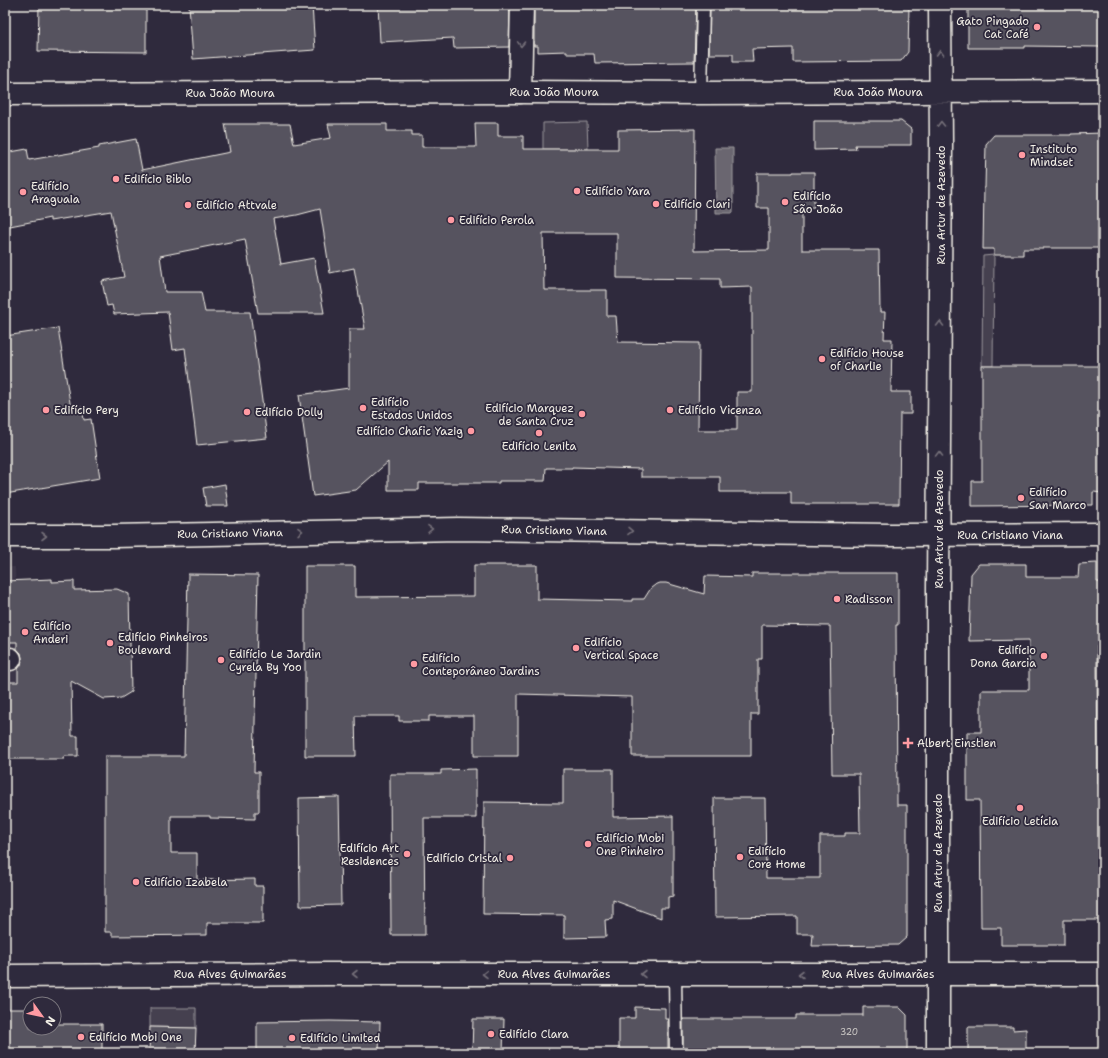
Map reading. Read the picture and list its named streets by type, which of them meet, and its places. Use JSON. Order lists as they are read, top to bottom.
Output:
{
  "streets": {
    "street": [
      "Rua João Moura",
      "Rua Artur de Azevedo",
      "Rua Cristiano Viana",
      "Rua Alves Guimarães"
    ]
  },
  "crossings": [
    ["Rua João Moura", "Rua Artur de Azevedo"],
    ["Rua Artur de Azevedo", "Rua Cristiano Viana"],
    ["Rua Artur de Azevedo", "Rua Alves Guimarães"]
  ],
  "one_way": ["Rua Artur de Azevedo", "Rua Cristiano Viana", "Rua Alves Guimarães"],
  "places": {
    "other": [
      "Gato Pingado Cat Café",
      "Instituto Mindset",
      "Edifício Biblo",
      "Edifício Yara",
      "Edifício Araguaia",
      "Edifício São João",
      "Edifício Clari",
      "Edifício Attvale",
      "Edifício Perola",
      "Edifício House of Charlie",
      "Edifício Estados Unidos",
      "Edifício Pery",
      "Edifício Vicenza",
      "Edifício Dolly",
      "Edifício Marquez de Santa Cruz",
      "Edifício Chafic Yazig",
      "Edifício Lenita",
      "Edifício San Marco",
      "Radisson",
      "Edifício Anderi",
      "Edifício Pinheiros Boulevard",
      "Edifício Vertical Space",
      "Edifício Dona Garcia",
      "Edifício Le Jardin Cyrela By Yoo",
      "Edifício Conteporâneo Jardins",
      "Edifício Letícia",
      "Edifício Mobi One Pinheiro",
      "Edifício Art Residences",
      "Edifício Core Home",
      "Edifício Cristal",
      "Edifício Izabela",
      "Edifício Clara",
      "Edifício Mobi One",
      "Edifício Limited"
    ],
    "health": ["Albert Einstien"]
  },
  "house_numbers": ["320"],
  "north": "bottom right"
}
